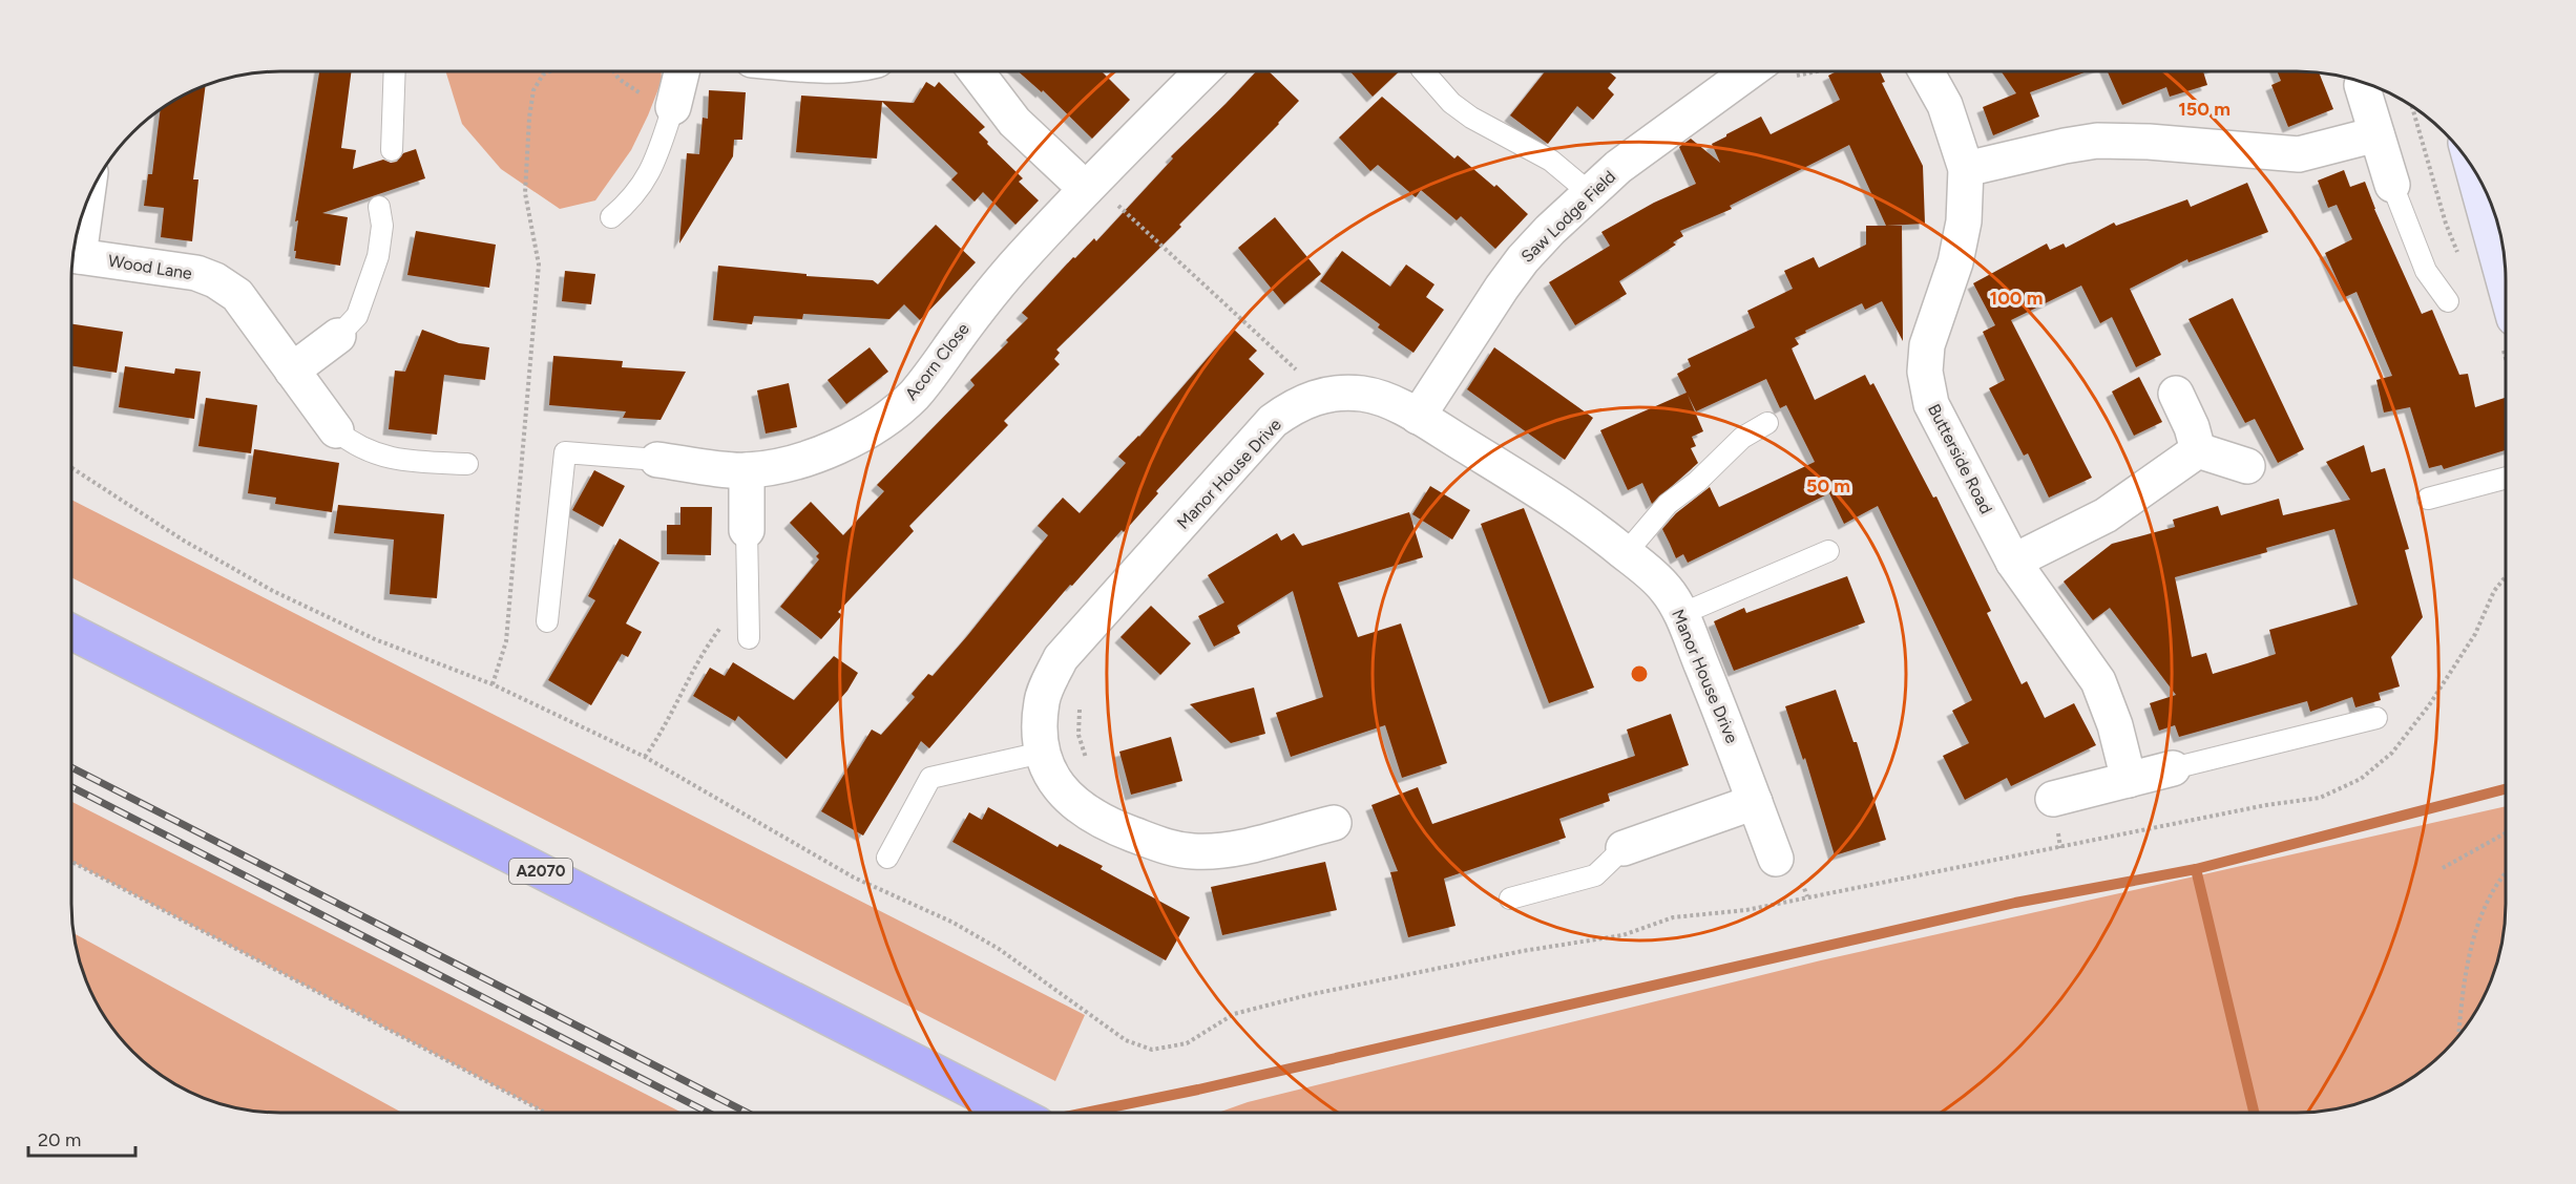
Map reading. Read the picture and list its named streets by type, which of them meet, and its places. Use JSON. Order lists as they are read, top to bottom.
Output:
{
  "streets": {
    "highway": ["A2070"],
    "street": [
      "Saw Lodge Field",
      "Wood Lane",
      "Acorn Close",
      "Butterside Road",
      "Manor House Drive"
    ]
  },
  "crossings": [
    ["Saw Lodge Field", "Manor House Drive"]
  ],
  "scale_bar": "20 m",
  "rings": ["150 m", "100 m", "50 m"]
}
